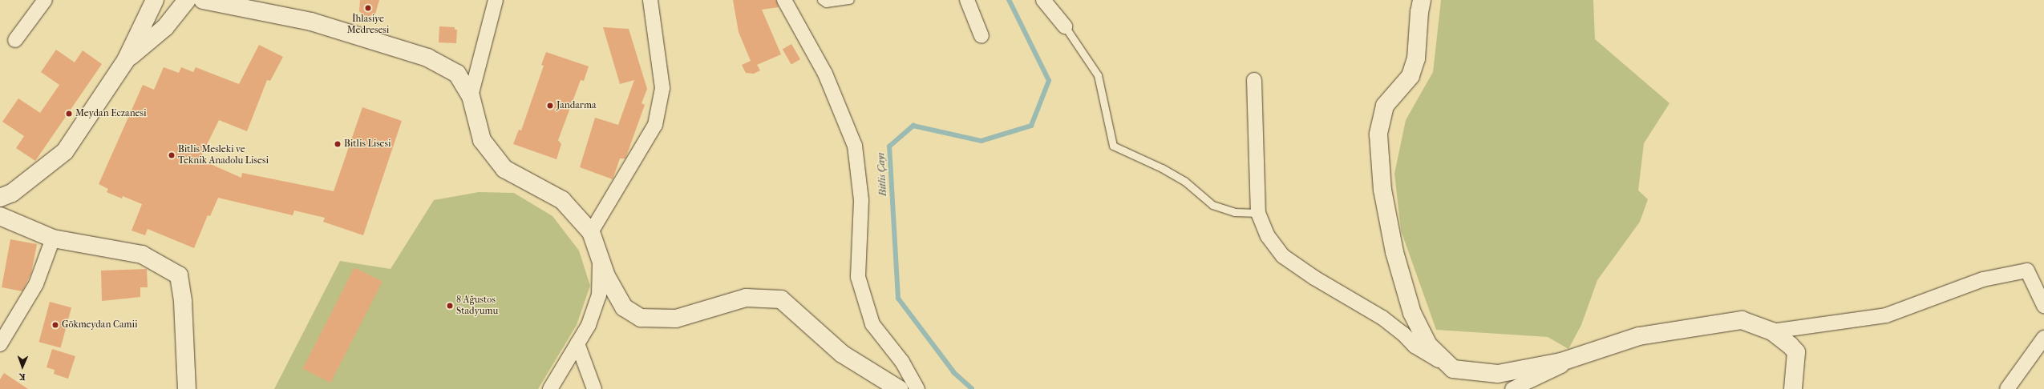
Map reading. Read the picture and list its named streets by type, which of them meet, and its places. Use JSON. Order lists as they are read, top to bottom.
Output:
{
  "water": ["Bitlis Çayı"],
  "places": [
    "İhlasiye Medresesi",
    "Jandarma",
    "Meydan Eczanesi",
    "Bitlis Lisesi",
    "Bitlis Mesleki ve Teknik Anadolu Lisesi",
    "8 Ağustos Stadyumu",
    "Gökmeydan Camii"
  ],
  "north": "bottom"
}
